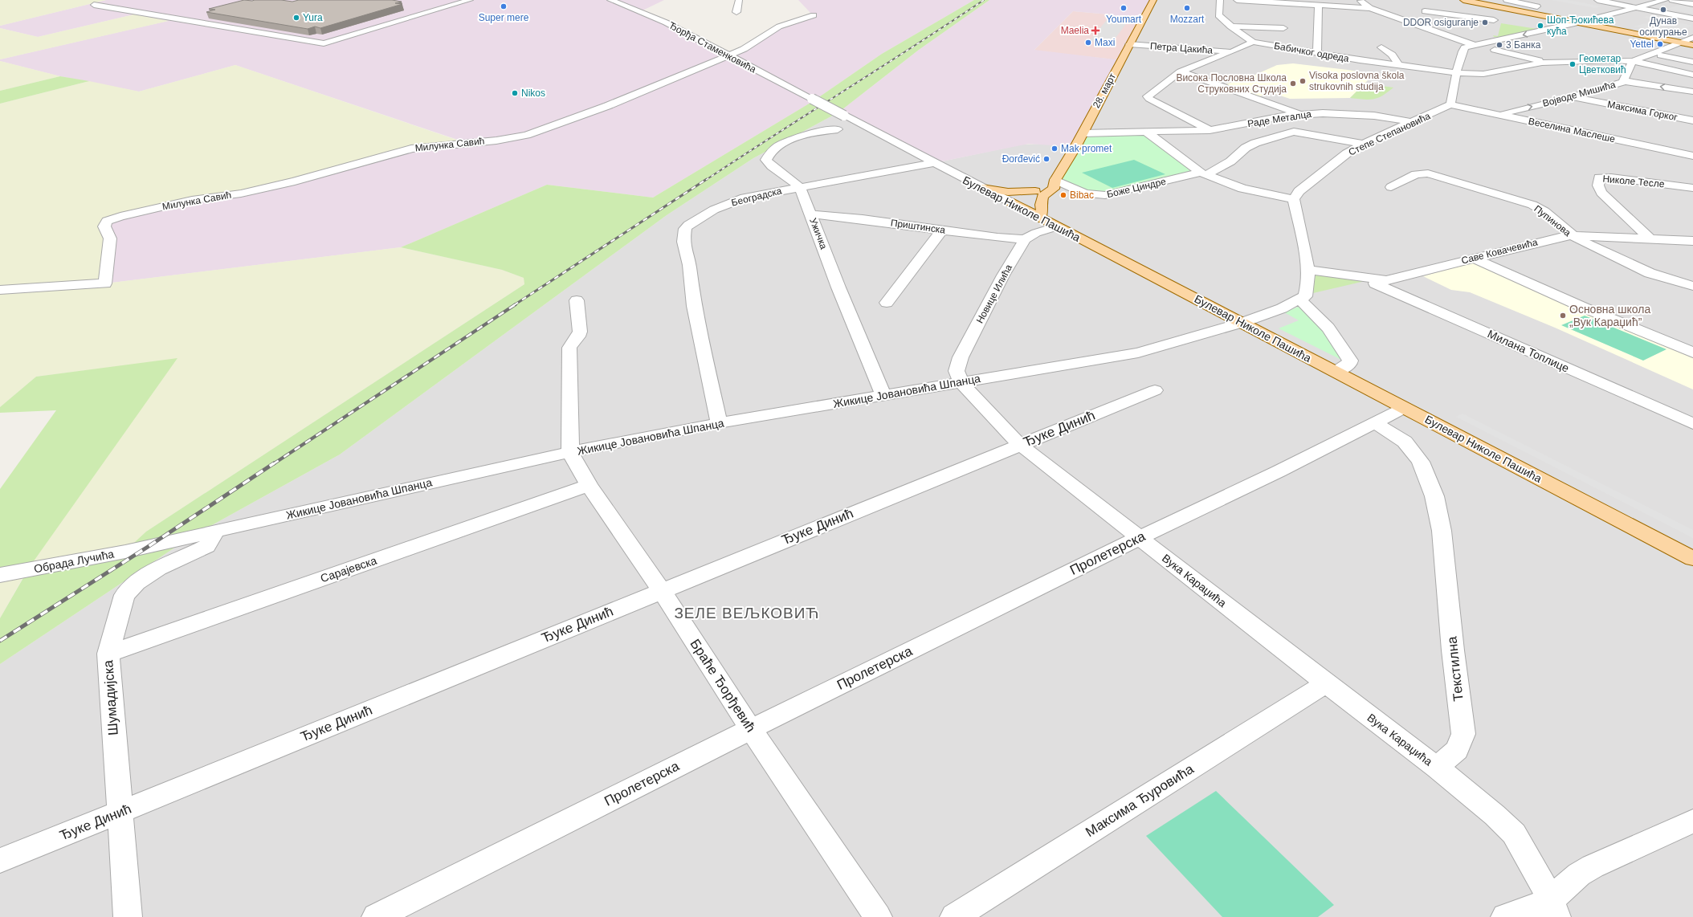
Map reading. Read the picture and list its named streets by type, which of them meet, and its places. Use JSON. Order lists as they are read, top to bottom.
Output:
{
  "streets": {
    "main road": ["28. март", "Булевар Николе Пашића"],
    "street": [
      "Ђорђа Стаменковића",
      "Петра Цакића",
      "Бабичког одреда",
      "Војводе Мишића",
      "Максима Горког",
      "Раде Металца",
      "Веселина Маслеше",
      "Степе Степановића",
      "Милунка Савић",
      "Николе Тесле",
      "Боже Циндре",
      "Београдска",
      "Пупинова",
      "Приштинска",
      "Ужичка",
      "Саве Ковачевића",
      "Новице Илића",
      "Милана Топлице",
      "Жикице Јовановића Шпанца",
      "Ђуке Динић",
      "Пролетерска",
      "Обрада Лучића",
      "Сарајевска",
      "Вука Караџића",
      "Текстилна",
      "Браће Ђорђевић",
      "Шумадијска",
      "Максима Ђуровића"
    ]
  },
  "crossings": [
    ["Ђорђа Стаменковића", "Милунка Савић"],
    ["Ђорђа Стаменковића", "Булевар Николе Пашића"],
    ["Петра Цакића", "28. март"],
    ["Бабичког одреда", "Војводе Мишића"],
    ["28. март", "Раде Металца"],
    ["28. март", "Боже Циндре"],
    ["Војводе Мишића", "Максима Горког"],
    ["Војводе Мишића", "Веселина Маслеше"],
    ["Раде Металца", "Степе Степановића"],
    ["Веселина Маслеше", "Степе Степановића"],
    ["Степе Степановића", "Боже Циндре"],
    ["Николе Тесле", "Саве Ковачевића"],
    ["Београдска", "Булевар Николе Пашића"],
    ["Београдска", "Ужичка"],
    ["Београдска", "Жикице Јовановића Шпанца"],
    ["Булевар Николе Пашића", "Жикице Јовановића Шпанца"],
    ["Пупинова", "Саве Ковачевића"],
    ["Приштинска", "Ужичка"],
    ["Приштинска", "Новице Илића"],
    ["Ужичка", "Жикице Јовановића Шпанца"],
    ["Саве Ковачевића", "Милана Топлице"],
    ["Новице Илића", "Жикице Јовановића Шпанца"],
    ["Новице Илића", "Вука Караџића"],
    ["Жикице Јовановића Шпанца", "Обрада Лучића"],
    ["Жикице Јовановића Шпанца", "Вука Караџића"],
    ["Жикице Јовановића Шпанца", "Браће Ђорђевић"],
    ["Жикице Јовановића Шпанца", "Шумадијска"],
    ["Ђуке Динић", "Вука Караџића"],
    ["Ђуке Динић", "Браће Ђорђевић"],
    ["Ђуке Динић", "Шумадијска"],
    ["Пролетерска", "Вука Караџића"],
    ["Пролетерска", "Текстилна"],
    ["Пролетерска", "Браће Ђорђевић"],
    ["Сарајевска", "Браће Ђорђевић"],
    ["Сарајевска", "Шумадијска"],
    ["Вука Караџића", "Текстилна"],
    ["Вука Караџића", "Максима Ђуровића"]
  ],
  "districts": ["ЗЕЛЕ ВЕЉКОВИЋ"],
  "places": {
    "other": [
      "Super mere",
      "Youmart",
      "Mozzart",
      "Дунав осигурање",
      "Yura",
      "DDOR osiguranje",
      "Шоп-Ђокићева кућа",
      "Maxi",
      "Yettel",
      "3 Банка",
      "Геометар Цветковић",
      "Visoka poslovna škola strukovnih studija",
      "Висока Пословна Школа Струковних Студија",
      "Nikos",
      "Mak promet",
      "Đorđević",
      "Bibac",
      "Основна школа „Вук Караџић”"
    ],
    "health": ["Maelia"]
  }
}
